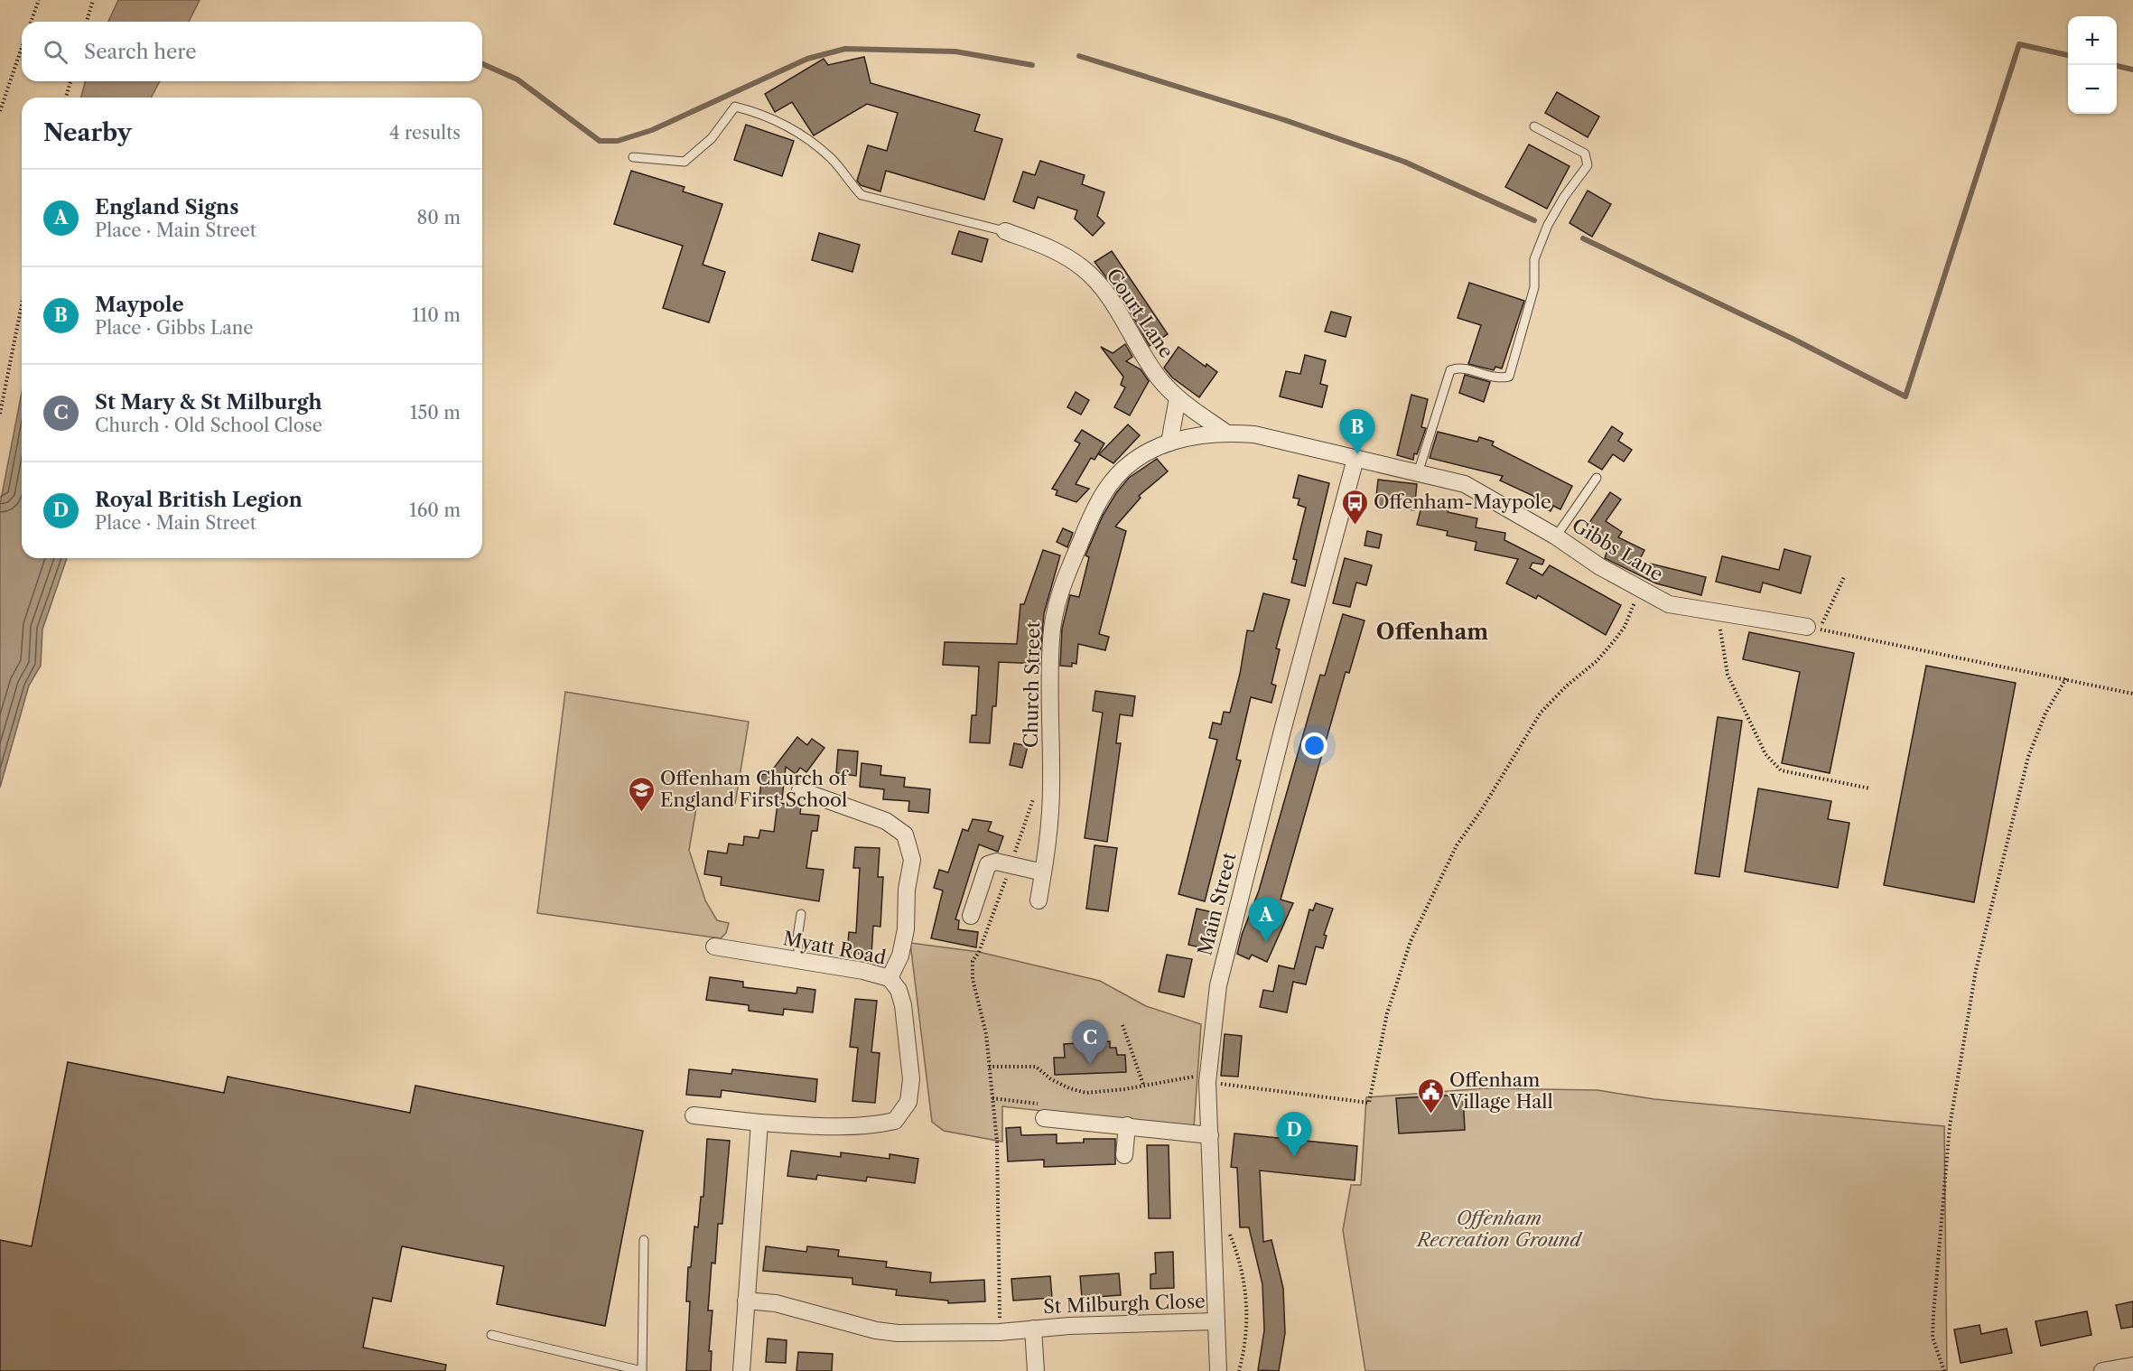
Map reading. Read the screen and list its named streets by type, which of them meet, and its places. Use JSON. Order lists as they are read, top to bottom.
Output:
{
  "streets": {
    "street": [
      "Court Lane",
      "Gibbs Lane",
      "Church Street",
      "Main Street",
      "Myatt Road",
      "St Milburgh Close"
    ]
  },
  "crossings": [
    ["Court Lane", "Church Street"],
    ["Gibbs Lane", "Church Street"],
    ["Gibbs Lane", "Main Street"],
    ["Church Street", "Main Street"],
    ["Main Street", "St Milburgh Close"]
  ],
  "districts": ["Offenham"],
  "parks": ["Offenham Recreation Ground"],
  "places": {
    "bus stop": ["Offenham-Maypole"],
    "school or university": ["Offenham Church of England First School"],
    "public building": ["Offenham Village Hall"]
  },
  "page": {
    "map_buttons": ["+", "−"],
    "search": "Search here",
    "heading": ["Nearby", "4 results"],
    "list": [
      {
        "mark": "A",
        "name": "England Signs",
        "note": "Place · Main Street",
        "value": "80 m"
      },
      {
        "mark": "B",
        "name": "Maypole",
        "note": "Place · Gibbs Lane",
        "value": "110 m"
      },
      {
        "mark": "C",
        "name": "St Mary & St Milburgh",
        "note": "Church · Old School Close",
        "value": "150 m"
      },
      {
        "mark": "D",
        "name": "Royal British Legion",
        "note": "Place · Main Street",
        "value": "160 m"
      }
    ],
    "pins": [
      "B",
      "A",
      "C",
      "D"
    ]
  }
}
